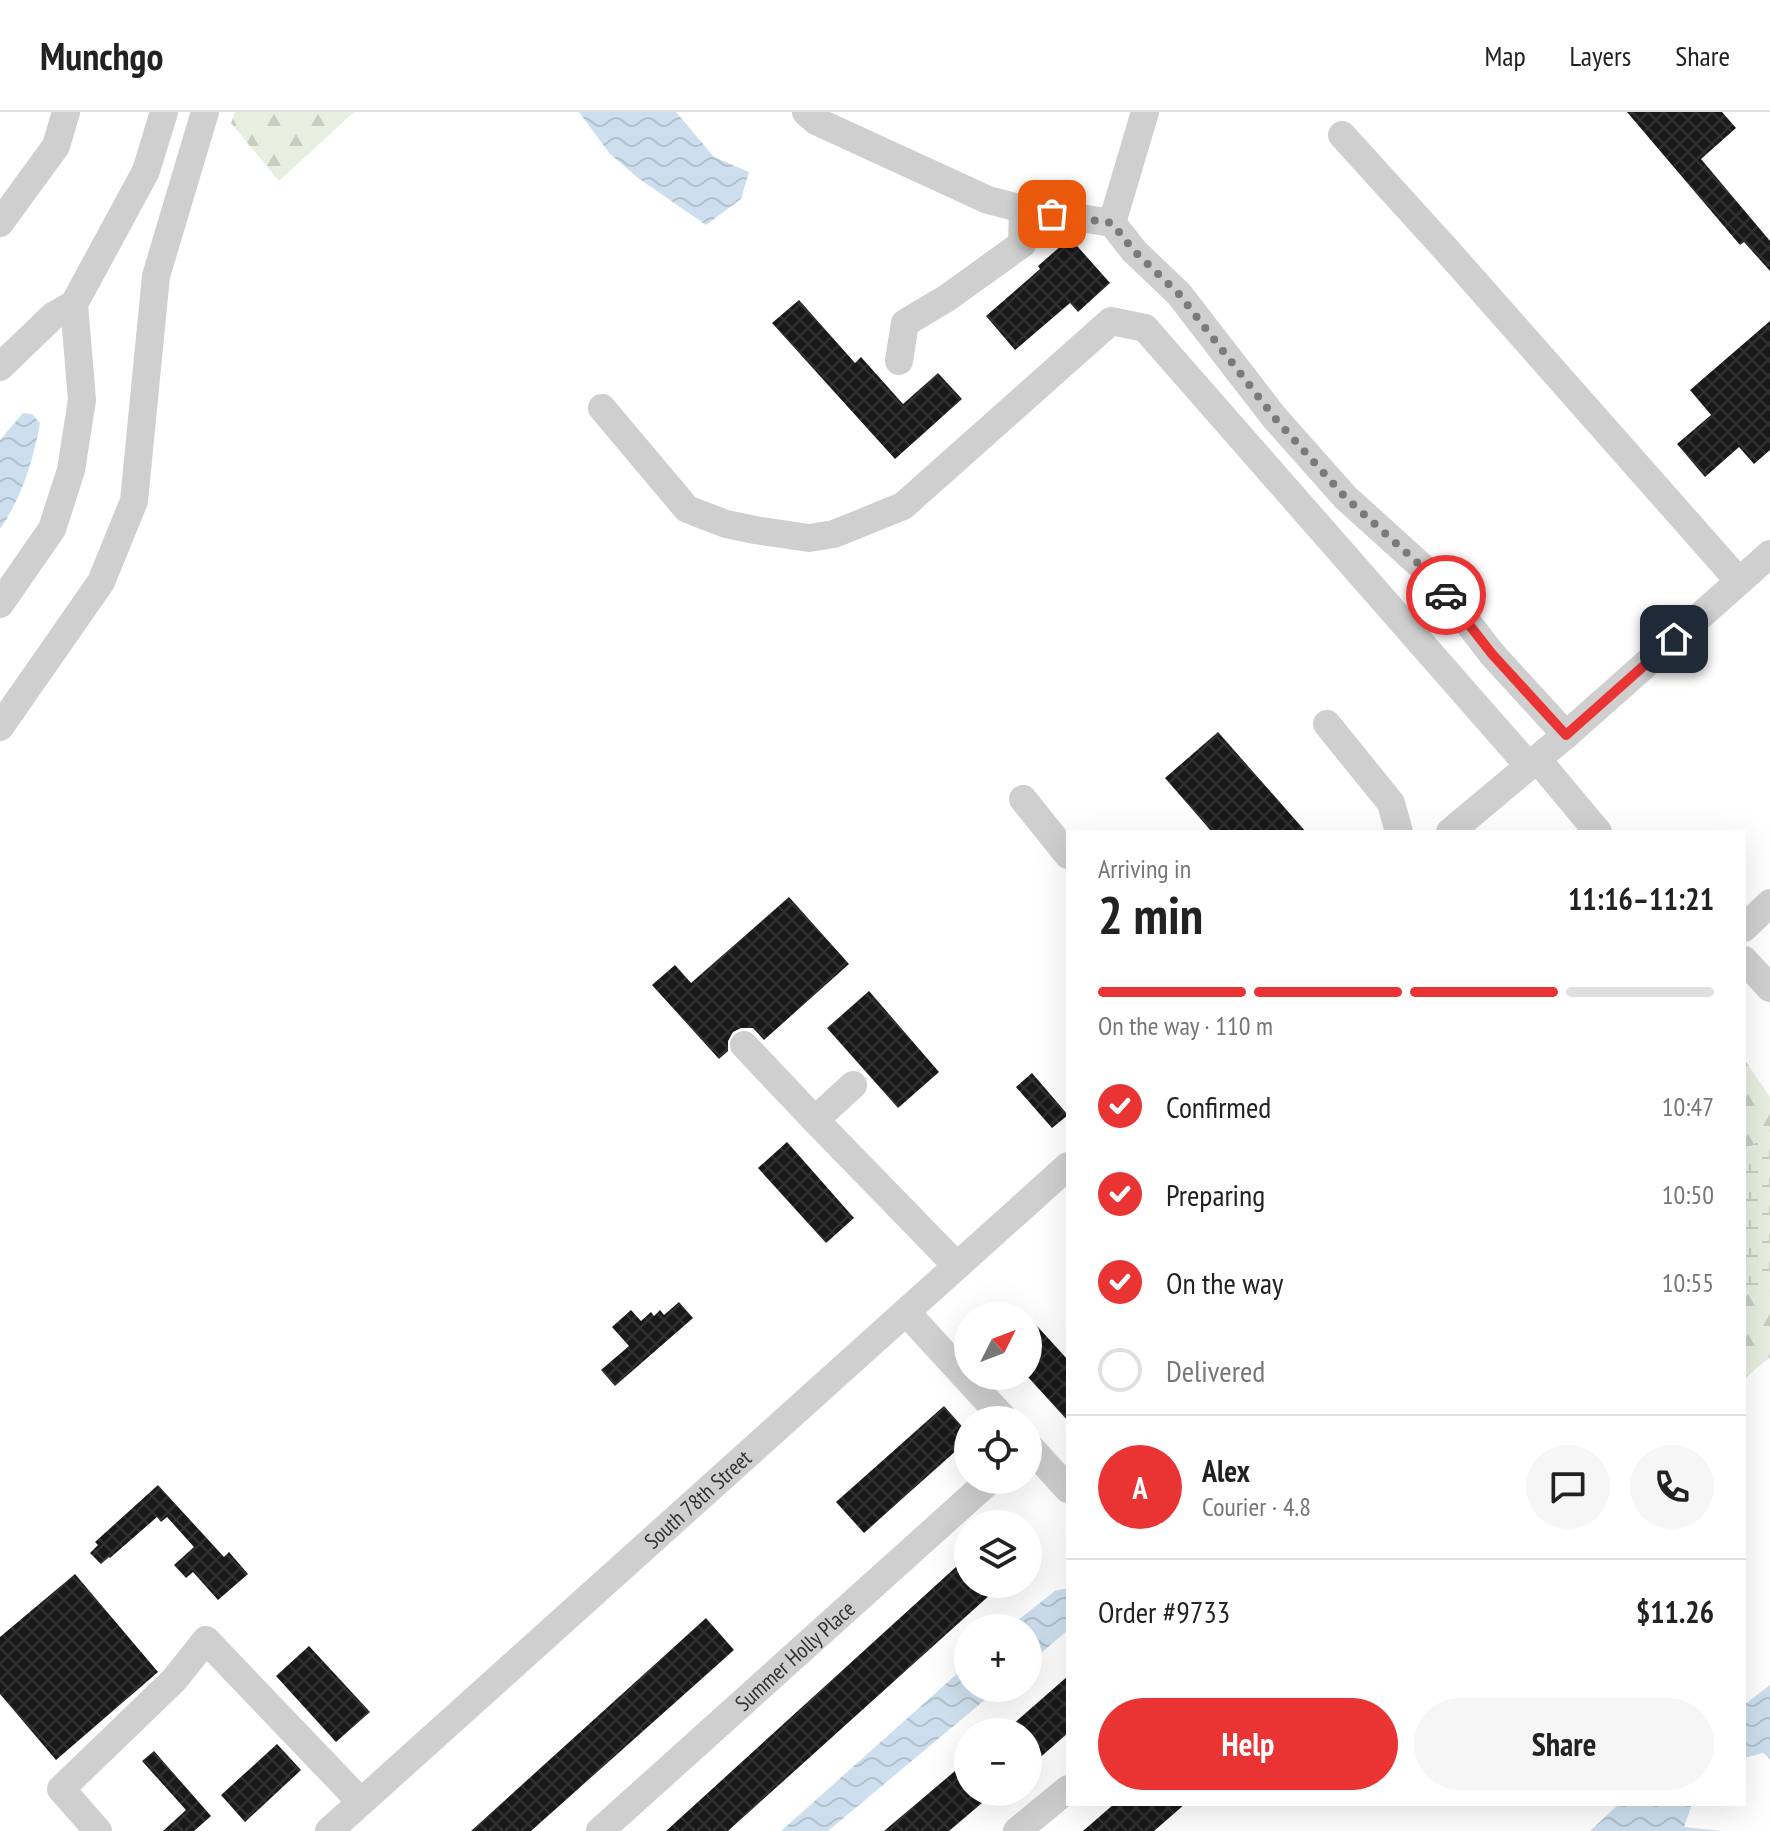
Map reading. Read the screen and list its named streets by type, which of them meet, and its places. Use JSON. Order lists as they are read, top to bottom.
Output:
{
  "streets": {
    "street": ["South 78th Street", "Summer Holly Place"]
  },
  "north": "top right",
  "page": {
    "header": "Munchgo",
    "nav": ["Map", "Layers", "Share"],
    "heading": ["2 min", "Arriving in", "11:16–11:21"],
    "panel": [
      "Alex",
      "Courier · 4.8",
      "Order #9733",
      "$11.26"
    ],
    "bar": "On the way · 110 m",
    "list": [
      ["Confirmed", "10:47"],
      ["Preparing", "10:50"],
      ["On the way", "10:55"],
      "Delivered"
    ],
    "map_buttons": ["+", "−"],
    "round": "A",
    "buttons": ["Help", "Share"]
  }
}
